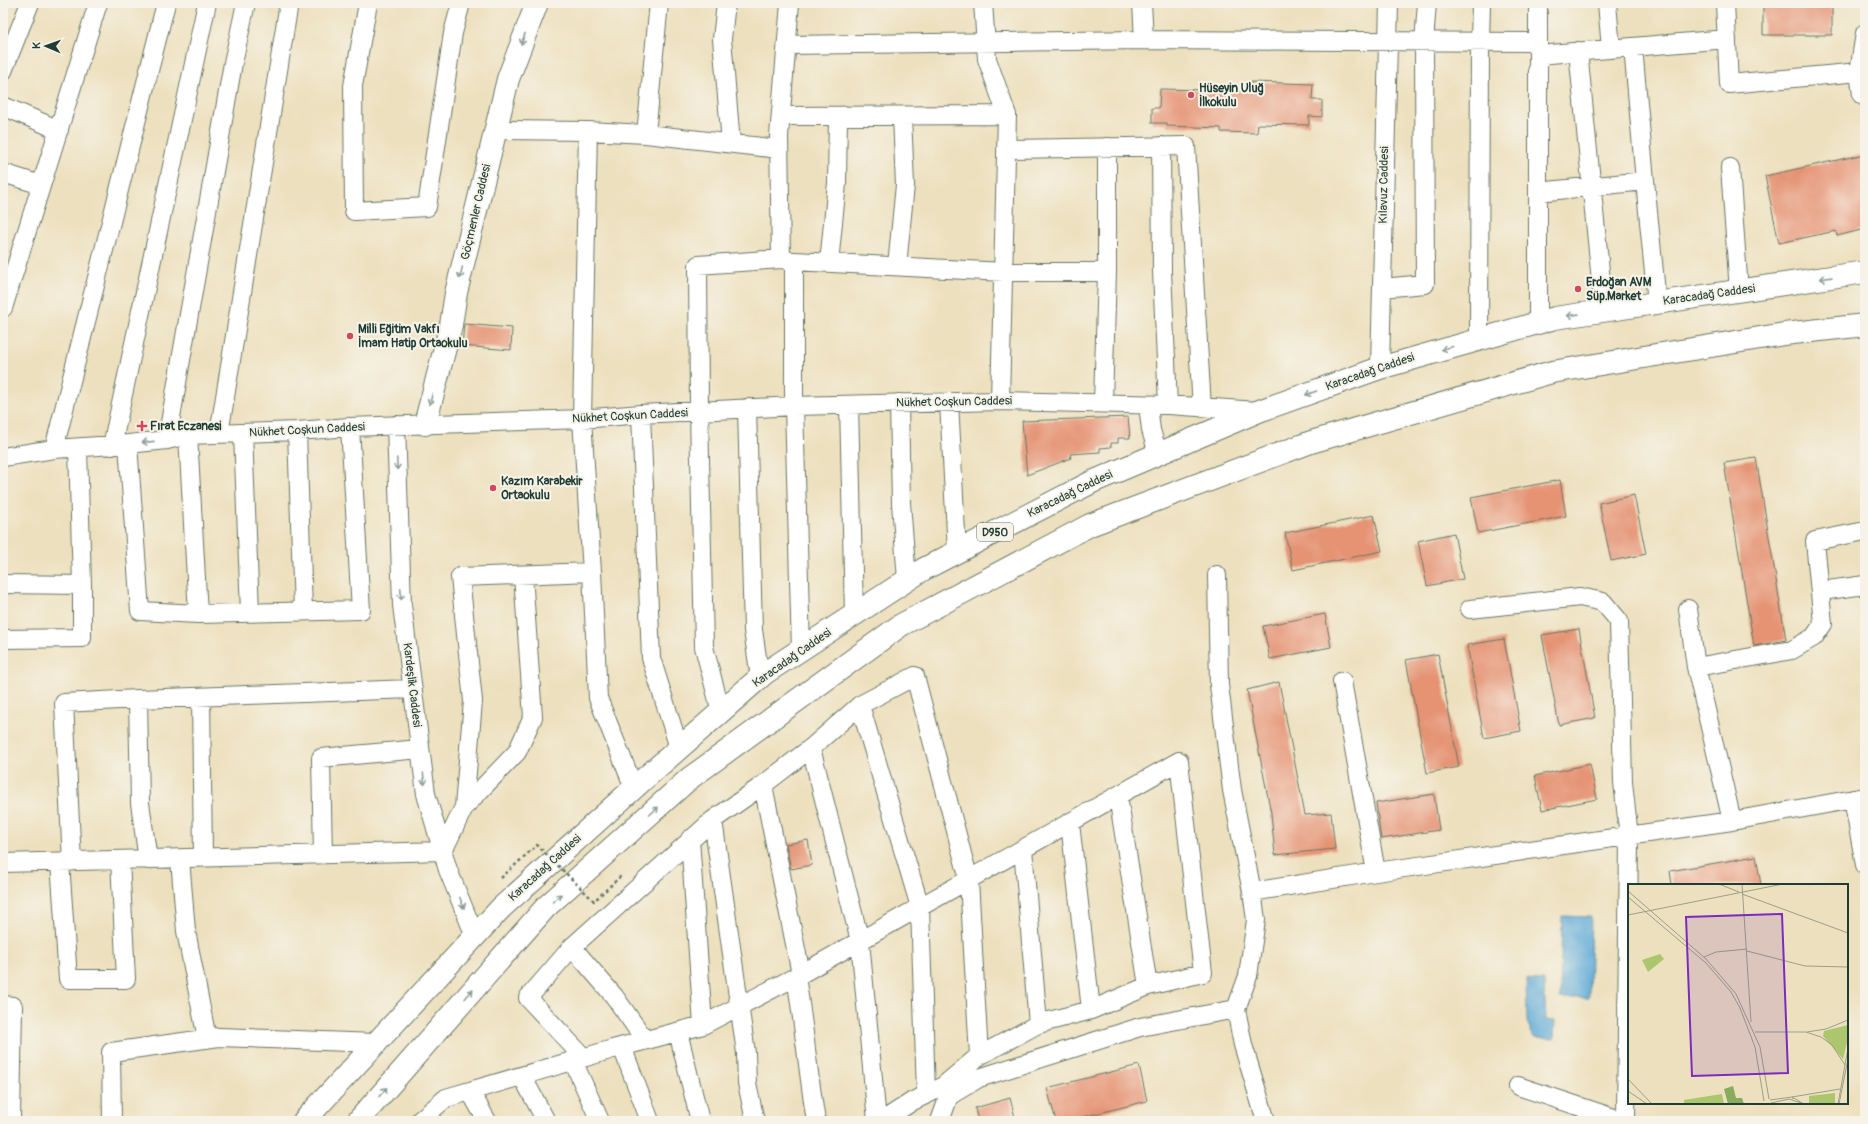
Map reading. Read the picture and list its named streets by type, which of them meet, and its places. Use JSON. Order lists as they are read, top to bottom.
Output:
{
  "streets": {
    "main road": ["Göçmenler Caddesi", "Karacadağ Caddesi", "D950"],
    "street": ["Kılavuz Caddesi", "Nükhet Coşkun Caddesi", "Kardeşlik Caddesi"]
  },
  "crossings": [
    ["Kılavuz Caddesi", "Karacadağ Caddesi"],
    ["Göçmenler Caddesi", "Nükhet Coşkun Caddesi"],
    ["Karacadağ Caddesi", "Nükhet Coşkun Caddesi"],
    ["Karacadağ Caddesi", "Kardeşlik Caddesi"],
    ["Nükhet Coşkun Caddesi", "Kardeşlik Caddesi"]
  ],
  "one_way": ["Göçmenler Caddesi"],
  "places": {
    "other": [
      "Hüseyin Uluğ İlkokulu",
      "Erdoğan AVM Süp.Market",
      "Milli Eğitim Vakfı İmam Hatip Ortaokulu",
      "Kazım Karabekir Ortaokulu"
    ],
    "health": ["Fırat Eczanesi"]
  },
  "north": "left"
}
